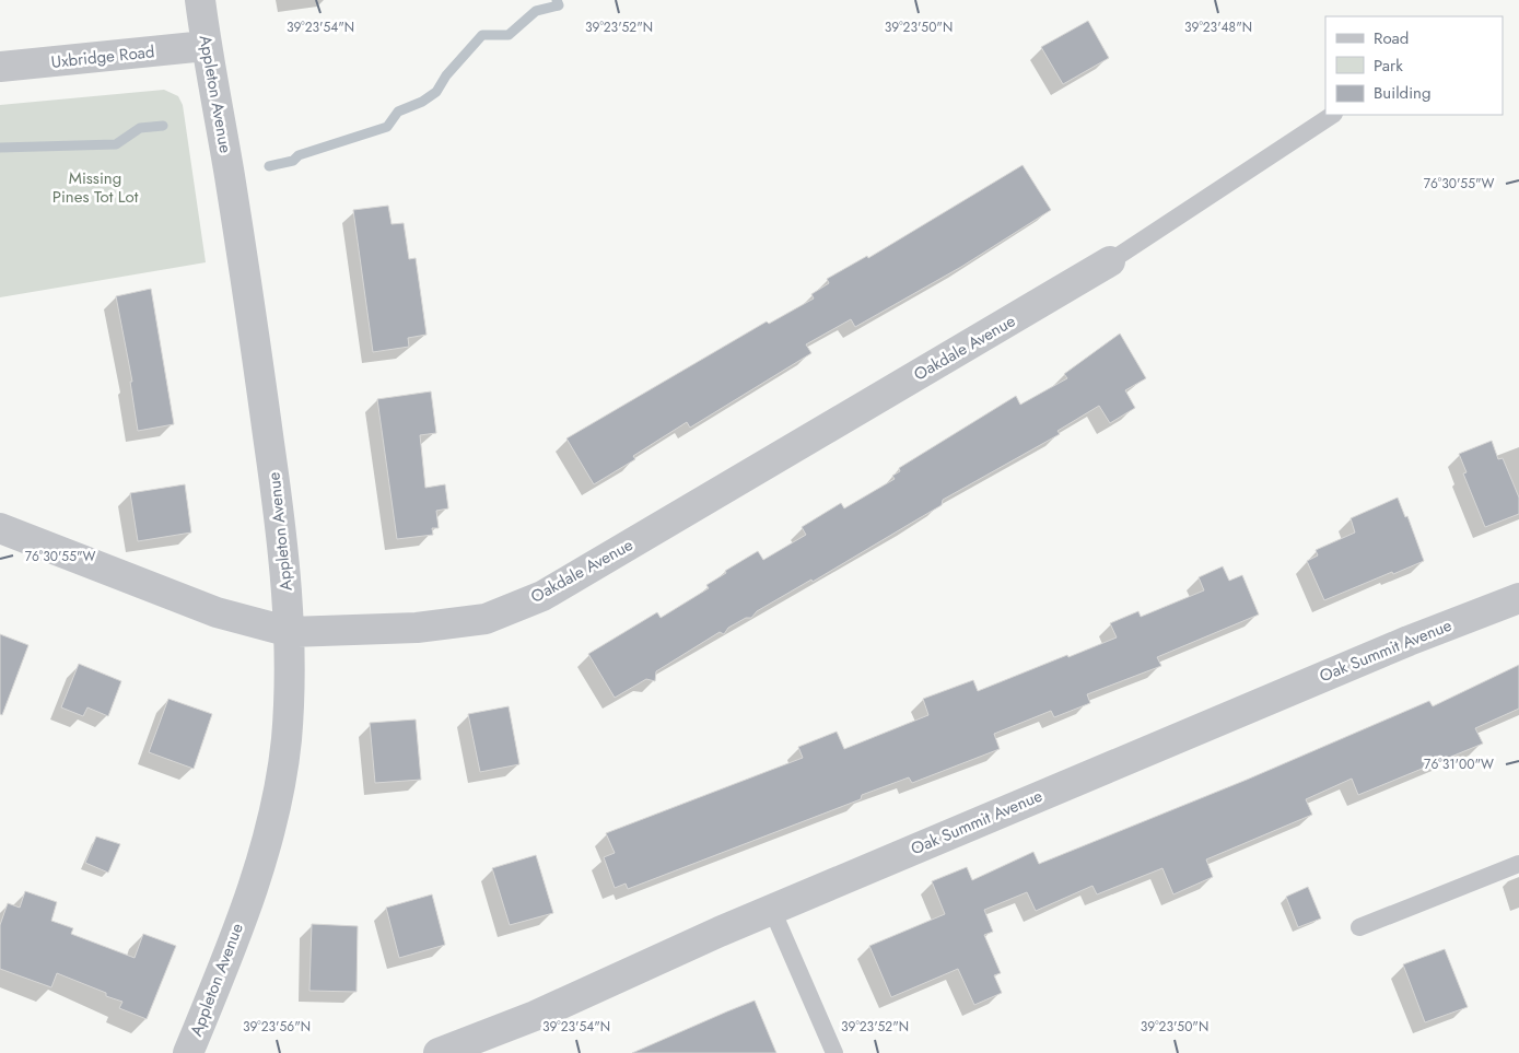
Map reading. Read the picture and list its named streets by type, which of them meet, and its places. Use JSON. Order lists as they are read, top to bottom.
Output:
{
  "streets": {
    "street": [
      "Uxbridge Road",
      "Appleton Avenue",
      "Oakdale Avenue",
      "Oak Summit Avenue"
    ]
  },
  "crossings": [
    ["Uxbridge Road", "Appleton Avenue"],
    ["Appleton Avenue", "Oakdale Avenue"]
  ],
  "parks": ["Missing Pines Tot Lot"],
  "legend": ["Road", "Park", "Building"],
  "coordinates": [
    "39°23'54\"N",
    "39°23'52\"N",
    "39°23'50\"N",
    "39°23'48\"N",
    "76°30'55\"W",
    "76°31'00\"W",
    "39°23'56\"N"
  ]
}
